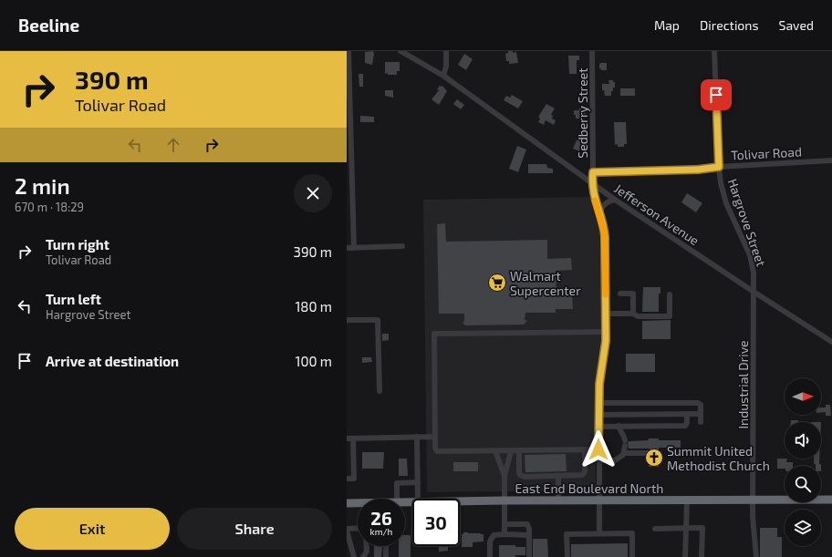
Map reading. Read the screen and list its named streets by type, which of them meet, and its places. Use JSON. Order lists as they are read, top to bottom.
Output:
{
  "streets": {
    "highway": ["East End Boulevard North"],
    "street": [
      "Sedberry Street",
      "Tolivar Road",
      "Jefferson Avenue",
      "Hargrove Street",
      "Industrial Drive"
    ]
  },
  "crossings": [
    ["Sedberry Street", "Tolivar Road"],
    ["Sedberry Street", "Jefferson Avenue"],
    ["Sedberry Street", "East End Boulevard North"],
    ["Tolivar Road", "Hargrove Street"],
    ["Jefferson Avenue", "Hargrove Street"],
    ["Jefferson Avenue", "Industrial Drive"],
    ["Hargrove Street", "Industrial Drive"],
    ["Industrial Drive", "East End Boulevard North"]
  ],
  "places": {
    "supermarket": ["Walmart Supercenter"],
    "church": ["Summit United Methodist Church"]
  },
  "north": "right",
  "page": {
    "header": "Beeline",
    "nav": ["Map", "Directions", "Saved"],
    "turn": ["390 m", "Tolivar Road"],
    "heading": ["2 min", "670 m · 18:29"],
    "list": [
      {
        "name": "Turn right",
        "note": "Tolivar Road",
        "value": "390 m"
      },
      {
        "name": "Turn left",
        "note": "Hargrove Street",
        "value": "180 m"
      },
      {
        "name": "Arrive at destination",
        "value": "100 m"
      }
    ],
    "speed": "26 km/h",
    "limit": "30",
    "buttons": ["Exit", "Share"]
  }
}
